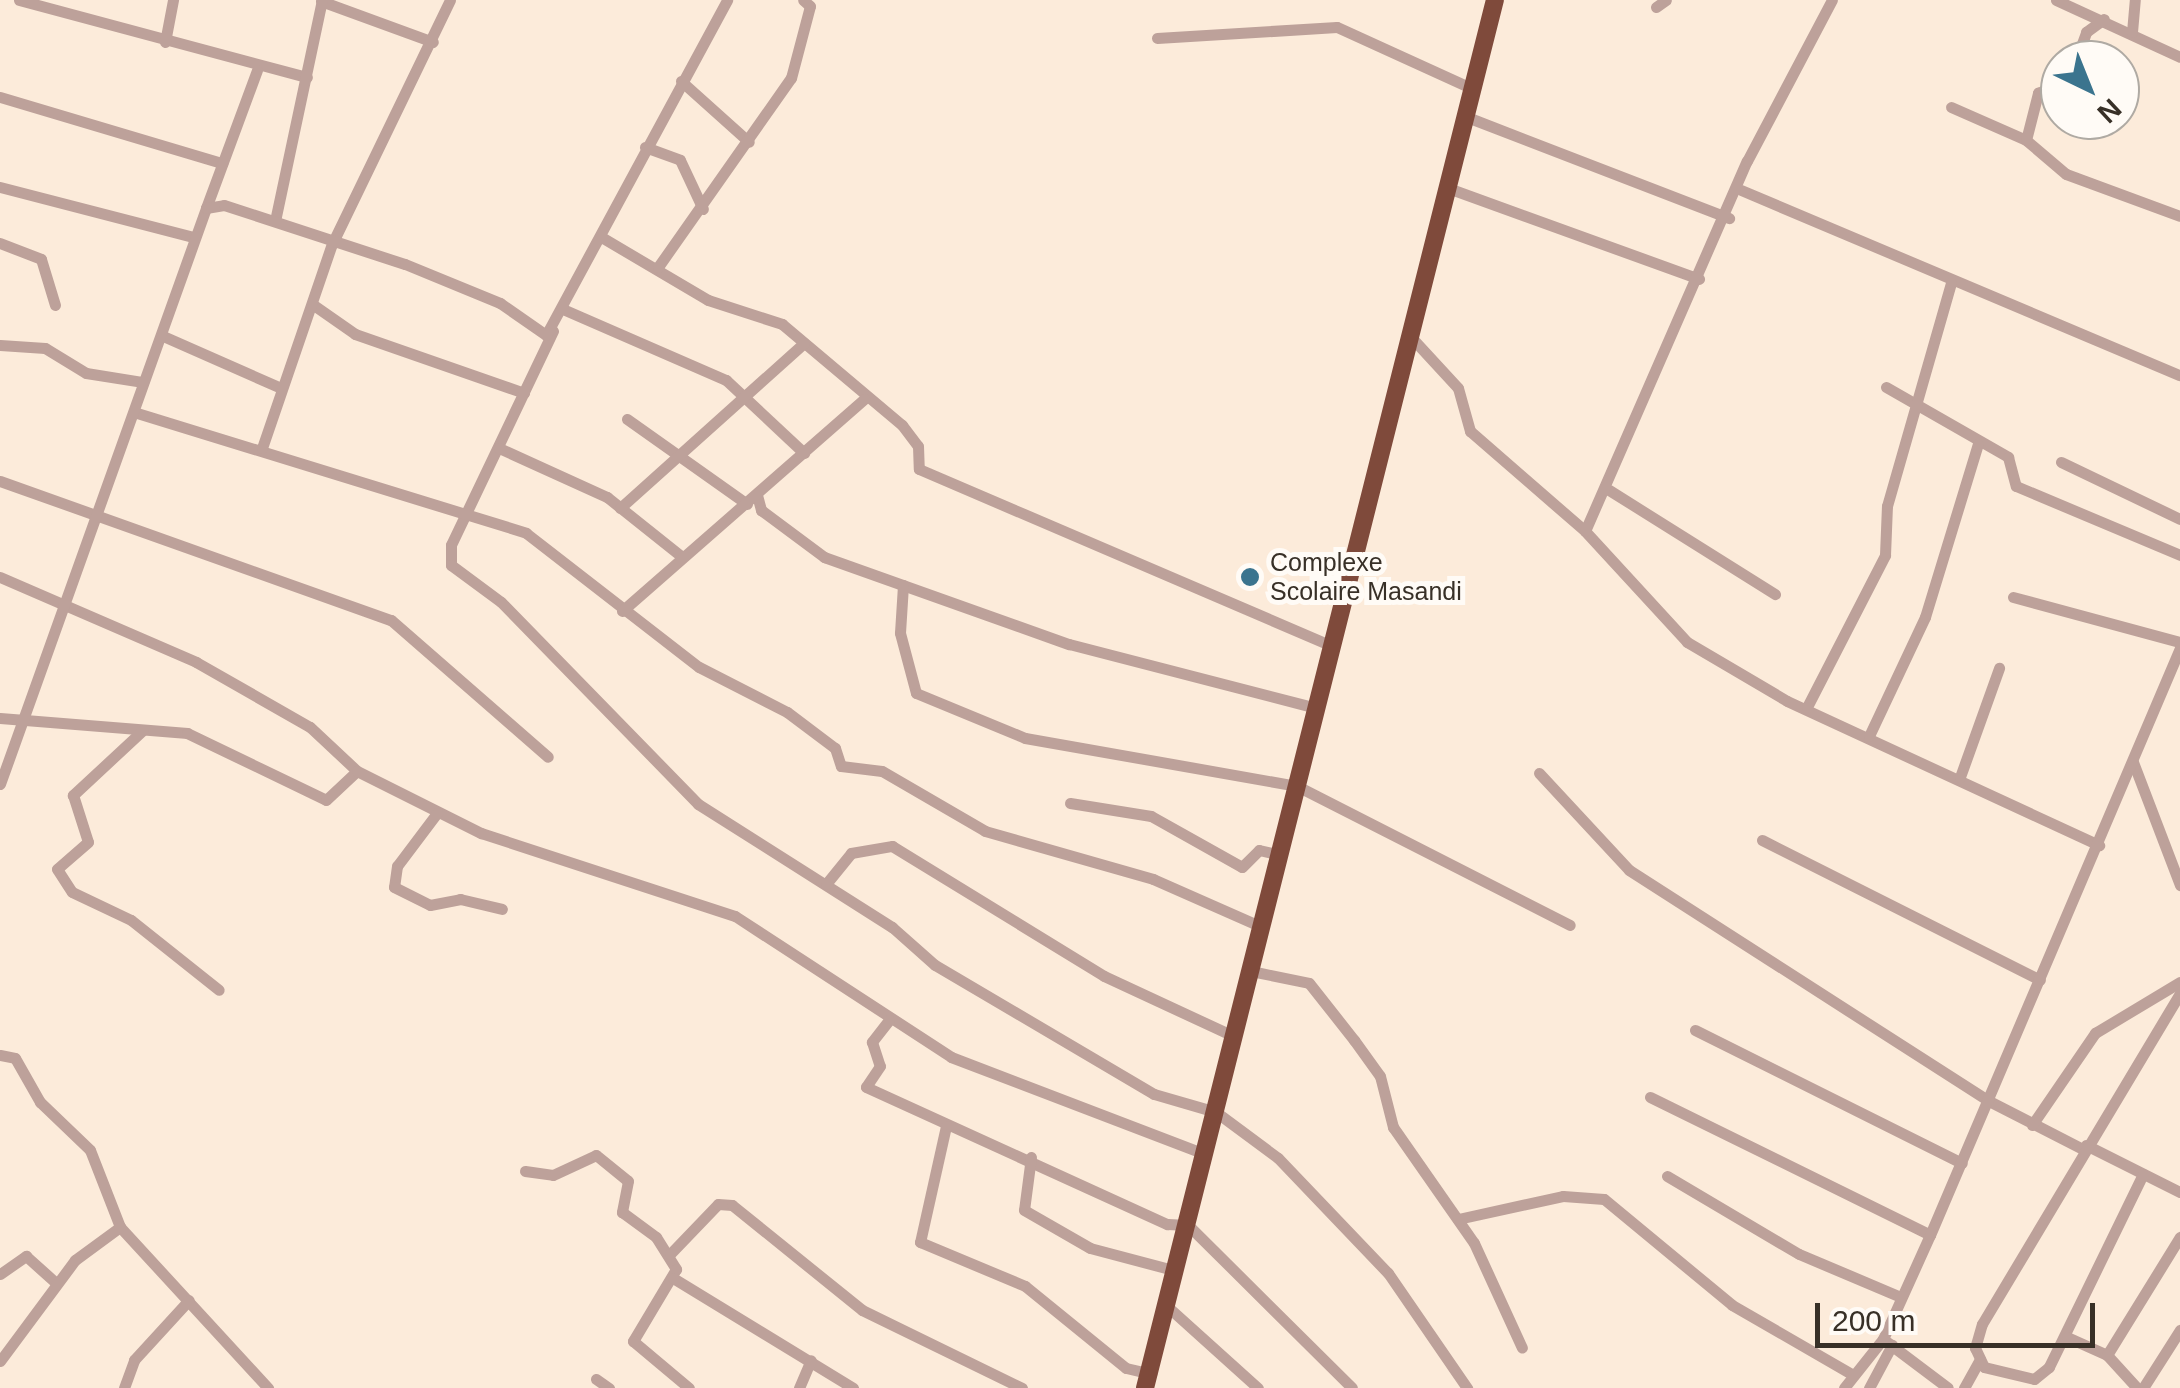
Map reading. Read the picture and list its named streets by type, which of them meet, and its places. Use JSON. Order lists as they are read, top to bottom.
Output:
{
  "places": ["Complexe Scolaire Masandi"],
  "scale_bar": "200 m",
  "north": "bottom right"
}
